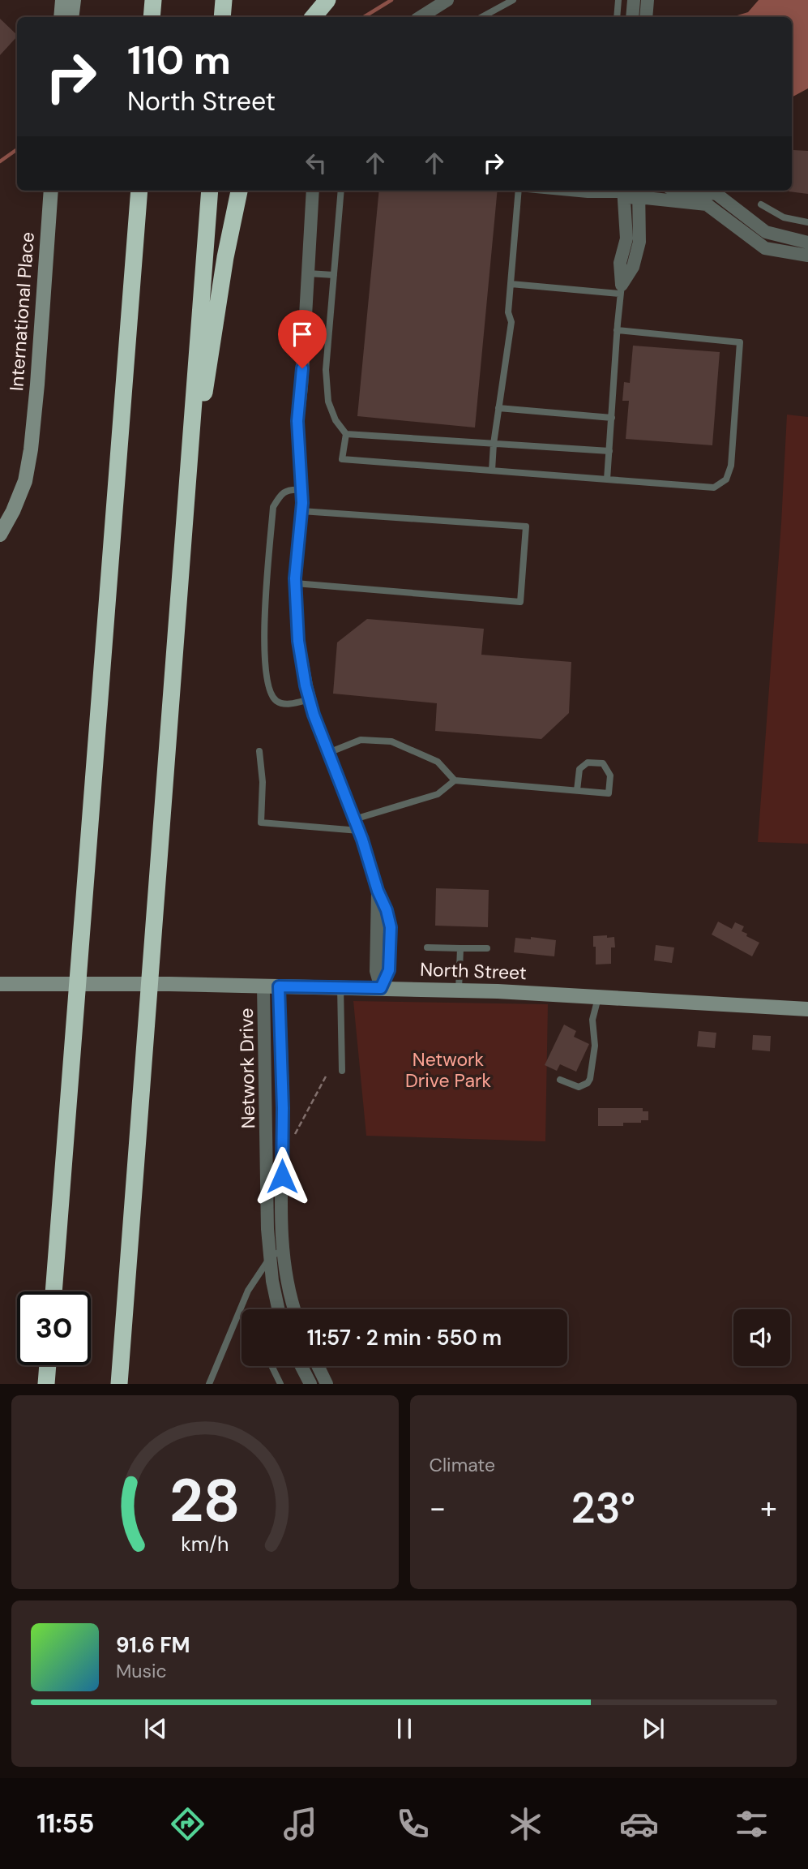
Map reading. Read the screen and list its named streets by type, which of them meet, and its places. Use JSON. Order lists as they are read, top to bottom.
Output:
{
  "streets": {
    "main road": ["International Place", "North Street"],
    "street": ["Network Drive"]
  },
  "crossings": [
    ["North Street", "Network Drive"]
  ],
  "parks": ["Network Drive Park"],
  "page": {
    "turn": ["110 m", "North Street"],
    "limit": "30",
    "trip": "11:57 · 2 min · 550 m",
    "tile": "Climate",
    "heat": ["−", "23°", "+"],
    "song": ["91.6 FM", "Music"],
    "tabs": "11:55",
    "gauge": ["28", "km/h"]
  }
}
